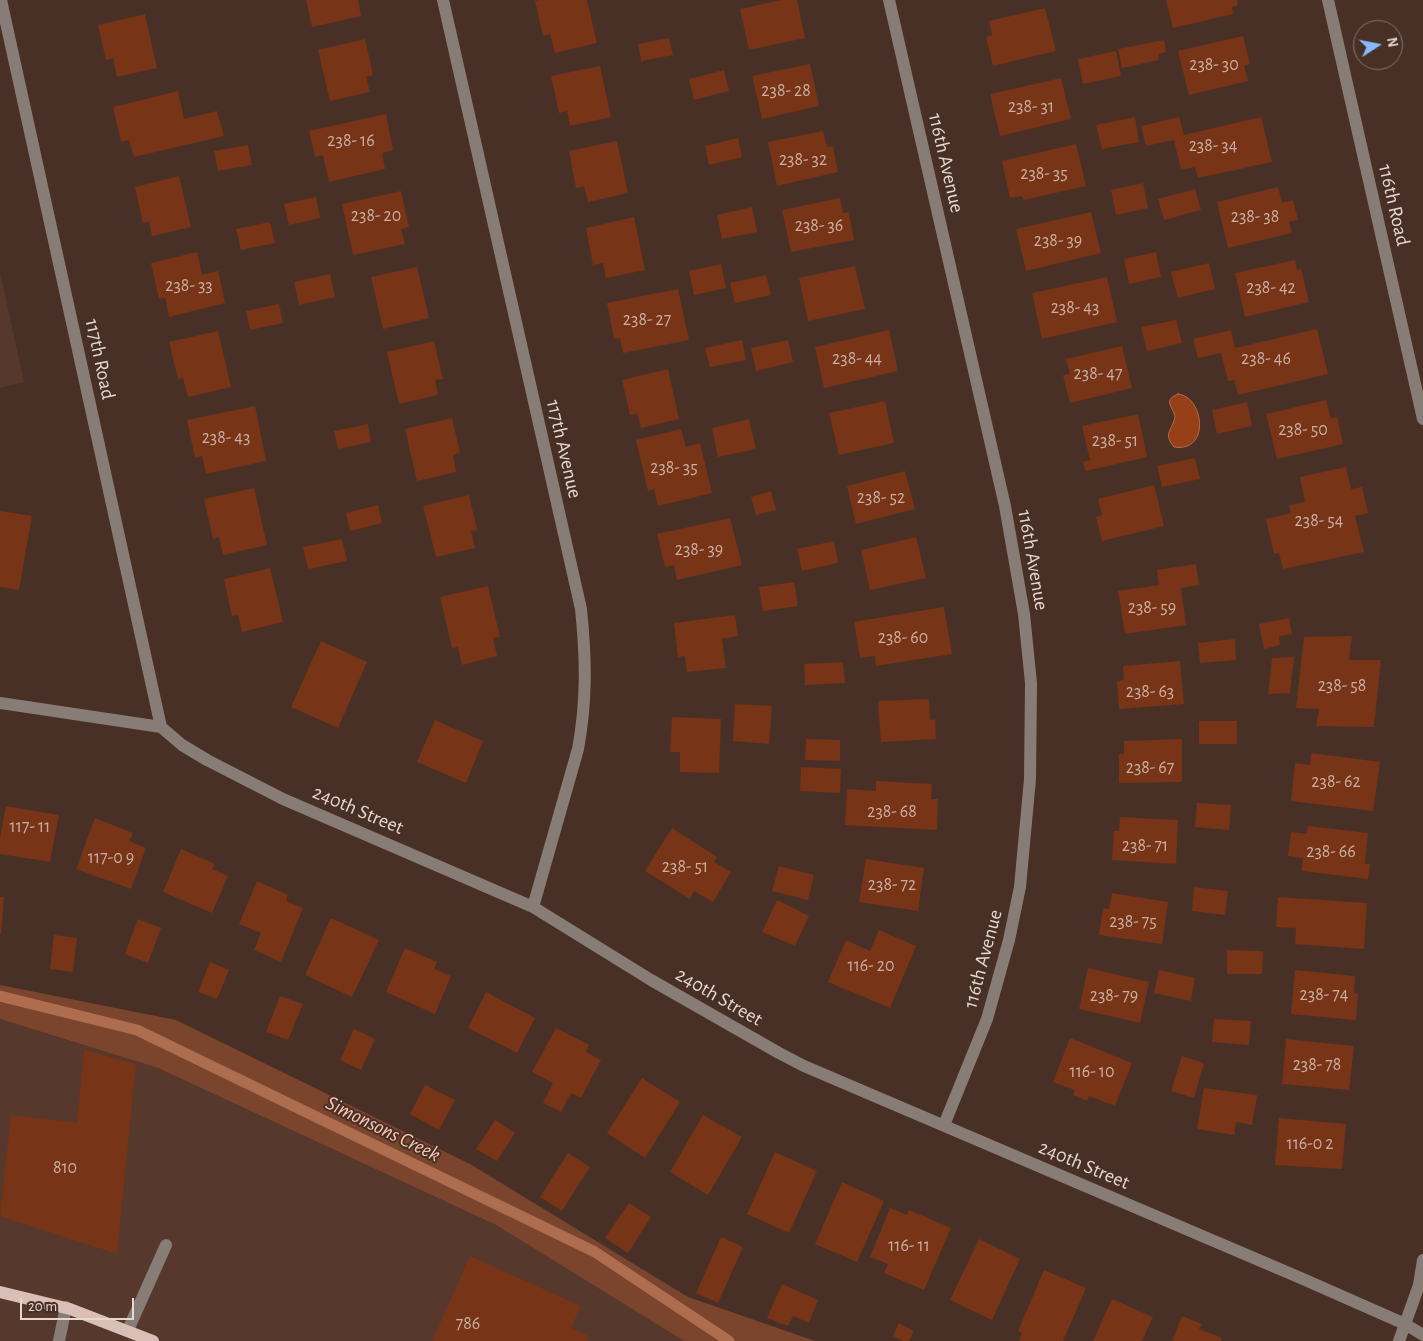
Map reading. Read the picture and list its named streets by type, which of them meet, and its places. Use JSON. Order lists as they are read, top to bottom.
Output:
{
  "streets": {
    "street": [
      "116th Avenue",
      "116th Road",
      "117th Road",
      "117th Avenue",
      "240th Street"
    ]
  },
  "crossings": [
    ["116th Avenue", "240th Street"],
    ["117th Road", "240th Street"],
    ["117th Avenue", "240th Street"]
  ],
  "water": ["Simonsons Creek"],
  "house_numbers": [
    "238- 30",
    "238- 28",
    "238- 31",
    "238- 16",
    "238- 34",
    "238- 32",
    "238- 35",
    "238- 20",
    "238- 38",
    "238- 36",
    "238- 39",
    "238- 33",
    "238- 42",
    "238- 43",
    "238- 27",
    "238- 44",
    "238- 46",
    "238- 47",
    "238- 50",
    "238- 43",
    "238- 51",
    "238- 35",
    "238- 52",
    "238- 54",
    "238- 39",
    "238- 59",
    "238- 60",
    "238- 58",
    "238- 63",
    "238- 67",
    "238- 62",
    "238- 68",
    "117- 11",
    "238- 71",
    "238- 66",
    "117-0 9",
    "238- 51",
    "238- 72",
    "238- 75",
    "116- 20",
    "238- 74",
    "238- 79",
    "238- 78",
    "116- 10",
    "116-0 2",
    "810",
    "116- 11",
    "786"
  ],
  "scale_bar": "20 m",
  "north": "right"
}
